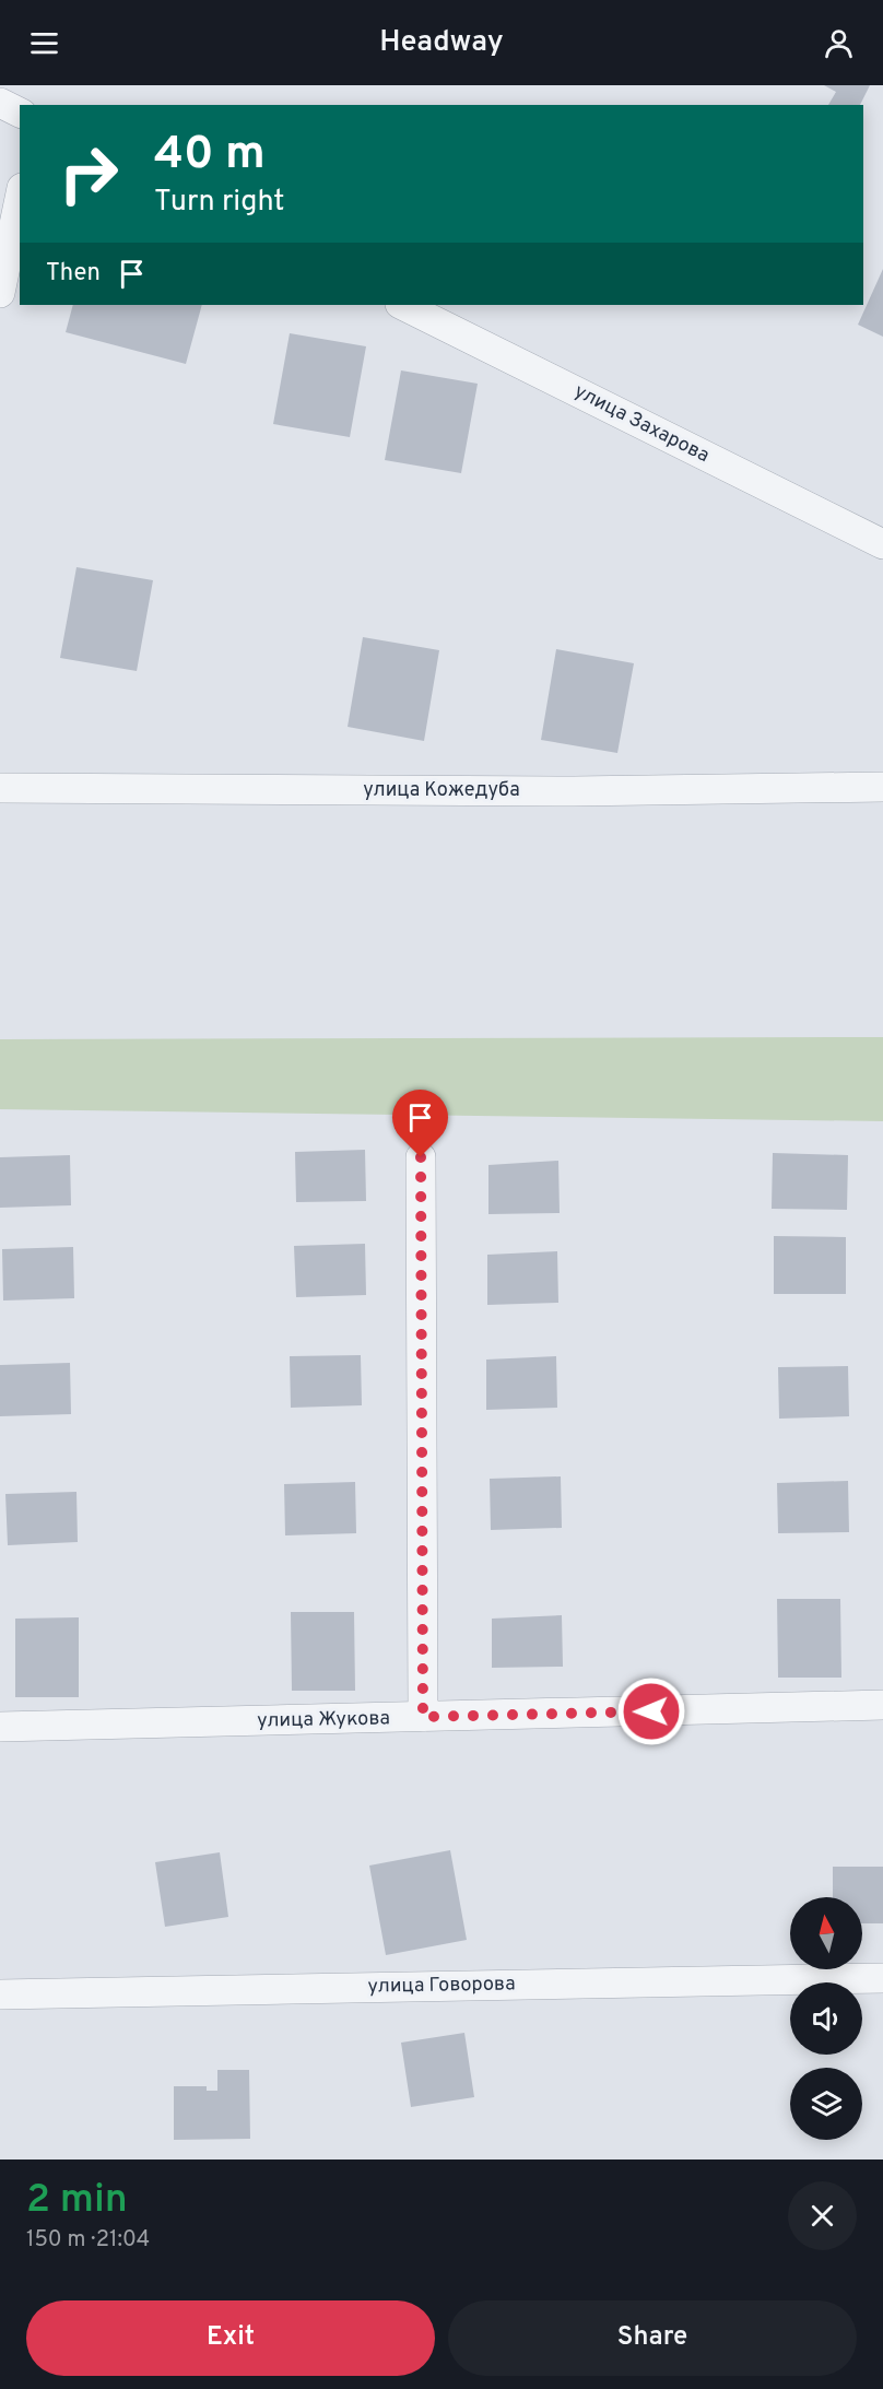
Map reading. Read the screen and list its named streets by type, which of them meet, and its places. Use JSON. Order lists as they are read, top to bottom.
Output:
{
  "streets": {
    "street": [
      "улица Захарова",
      "улица Кожедуба",
      "улица Жукова",
      "улица Говорова"
    ]
  },
  "north": "top",
  "page": {
    "header": "Headway",
    "turn": ["40 m", "Turn right"],
    "then": "Then",
    "heading": ["2 min", "150 m · 21:04"],
    "buttons": ["Exit", "Share"]
  }
}
